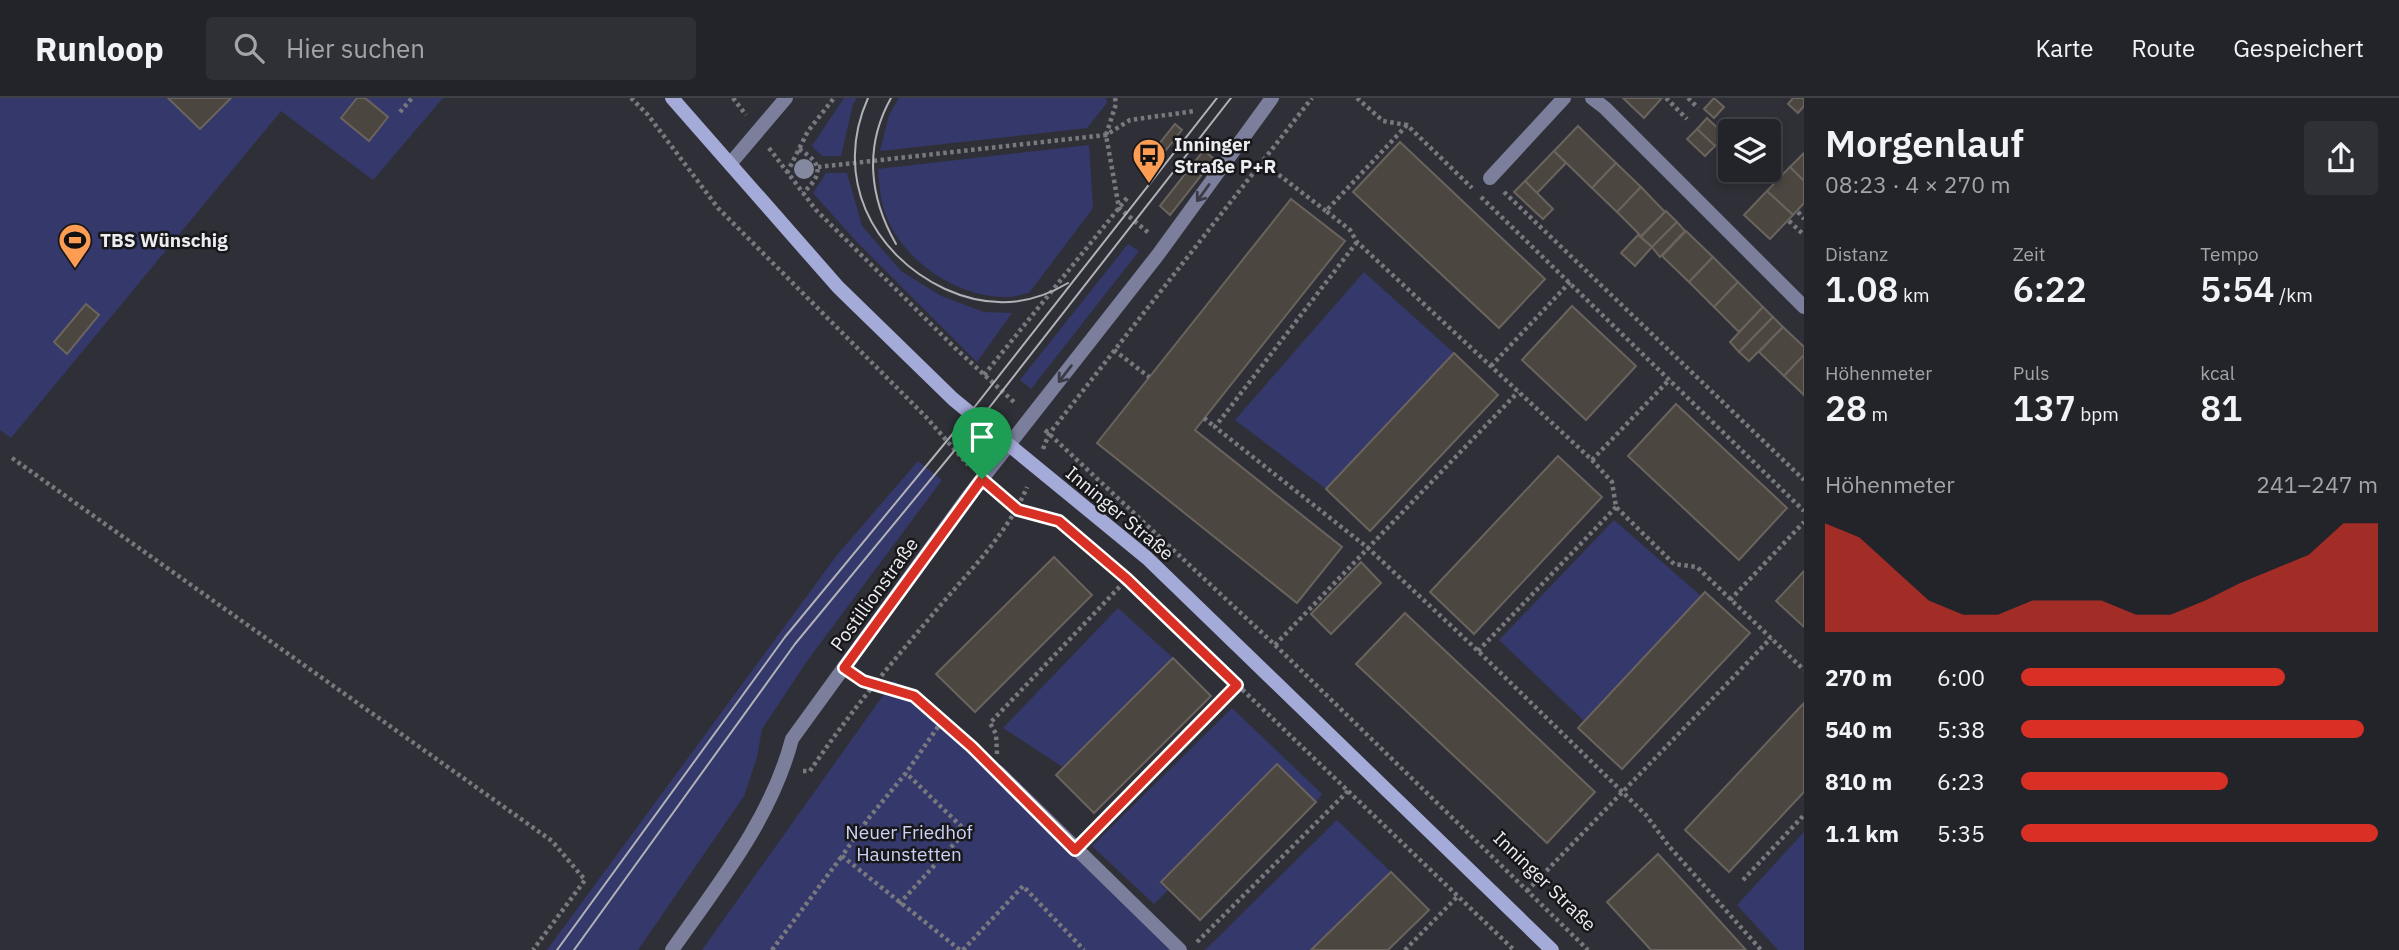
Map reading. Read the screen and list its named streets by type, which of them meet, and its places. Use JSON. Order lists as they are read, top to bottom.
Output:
{
  "streets": {
    "main road": ["Inninger Straße"],
    "street": ["Postillionstraße"]
  },
  "crossings": [
    ["Inninger Straße", "Postillionstraße"]
  ],
  "one_way": ["Postillionstraße"],
  "parks": ["Neuer Friedhof Haunstetten"],
  "places": {
    "bus stop": ["Inninger Straße P+R"],
    "sports": ["TBS Wünschig"]
  },
  "page": {
    "header": "Runloop",
    "search": "Hier suchen",
    "nav": ["Karte", "Route", "Gespeichert"],
    "heading": ["Morgenlauf", "08:23 · 4 × 270 m"],
    "stats": [
      ["Distanz", "1.08 km"],
      ["Zeit", "6:22"],
      ["Tempo", "5:54 /km"],
      ["Höhenmeter", "28 m"],
      ["Puls", "137 bpm"],
      ["kcal", "81"]
    ],
    "chart": ["Höhenmeter", "241–247 m"],
    "list": [
      {
        "name": "270 m",
        "note": "6:00"
      },
      {
        "name": "540 m",
        "note": "5:38"
      },
      {
        "name": "810 m",
        "note": "6:23"
      },
      {
        "name": "1.1 km",
        "note": "5:35"
      }
    ]
  }
}
